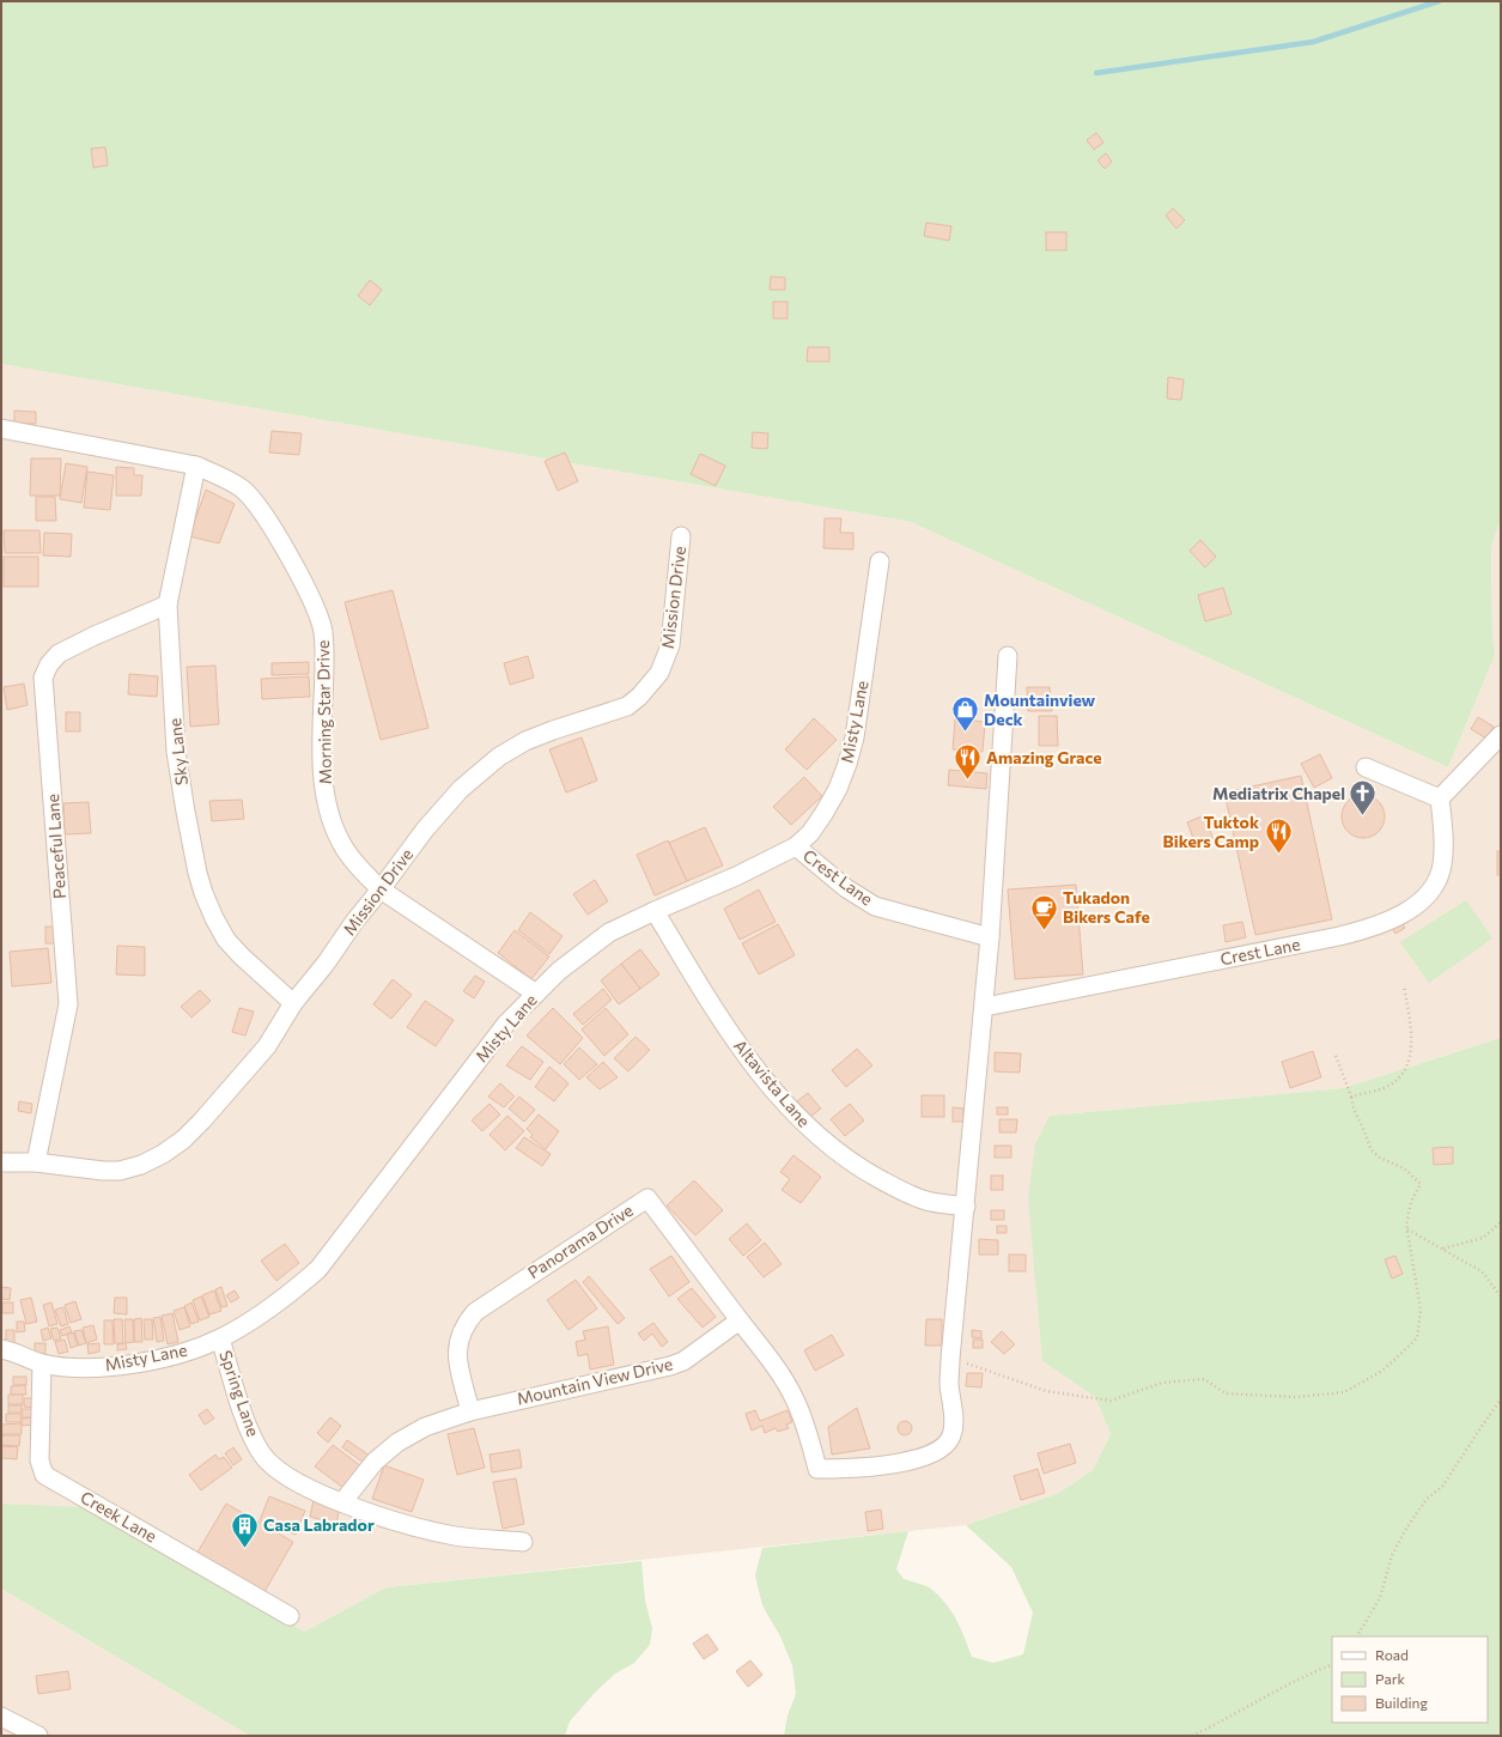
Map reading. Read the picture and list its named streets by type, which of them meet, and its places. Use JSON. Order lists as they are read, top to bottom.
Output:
{
  "streets": {
    "street": [
      "Mission Drive",
      "Morning Star Drive",
      "Misty Lane",
      "Sky Lane",
      "Peaceful Lane",
      "Crest Lane",
      "Altavista Lane",
      "Panorama Drive",
      "Mountain View Drive",
      "Spring Lane",
      "Creek Lane"
    ]
  },
  "crossings": [
    ["Mission Drive", "Morning Star Drive"],
    ["Mission Drive", "Sky Lane"],
    ["Mission Drive", "Peaceful Lane"],
    ["Morning Star Drive", "Misty Lane"],
    ["Morning Star Drive", "Sky Lane"],
    ["Misty Lane", "Crest Lane"],
    ["Misty Lane", "Altavista Lane"],
    ["Misty Lane", "Spring Lane"],
    ["Misty Lane", "Creek Lane"],
    ["Sky Lane", "Peaceful Lane"],
    ["Panorama Drive", "Mountain View Drive"],
    ["Mountain View Drive", "Spring Lane"]
  ],
  "places": {
    "shop": ["Mountainview Deck"],
    "restaurant": ["Amazing Grace", "Tuktok Bikers Camp"],
    "church": ["Mediatrix Chapel"],
    "cafe": ["Tukadon Bikers Cafe"],
    "building": ["Casa Labrador"]
  },
  "legend": ["Road", "Park", "Building"]
}
